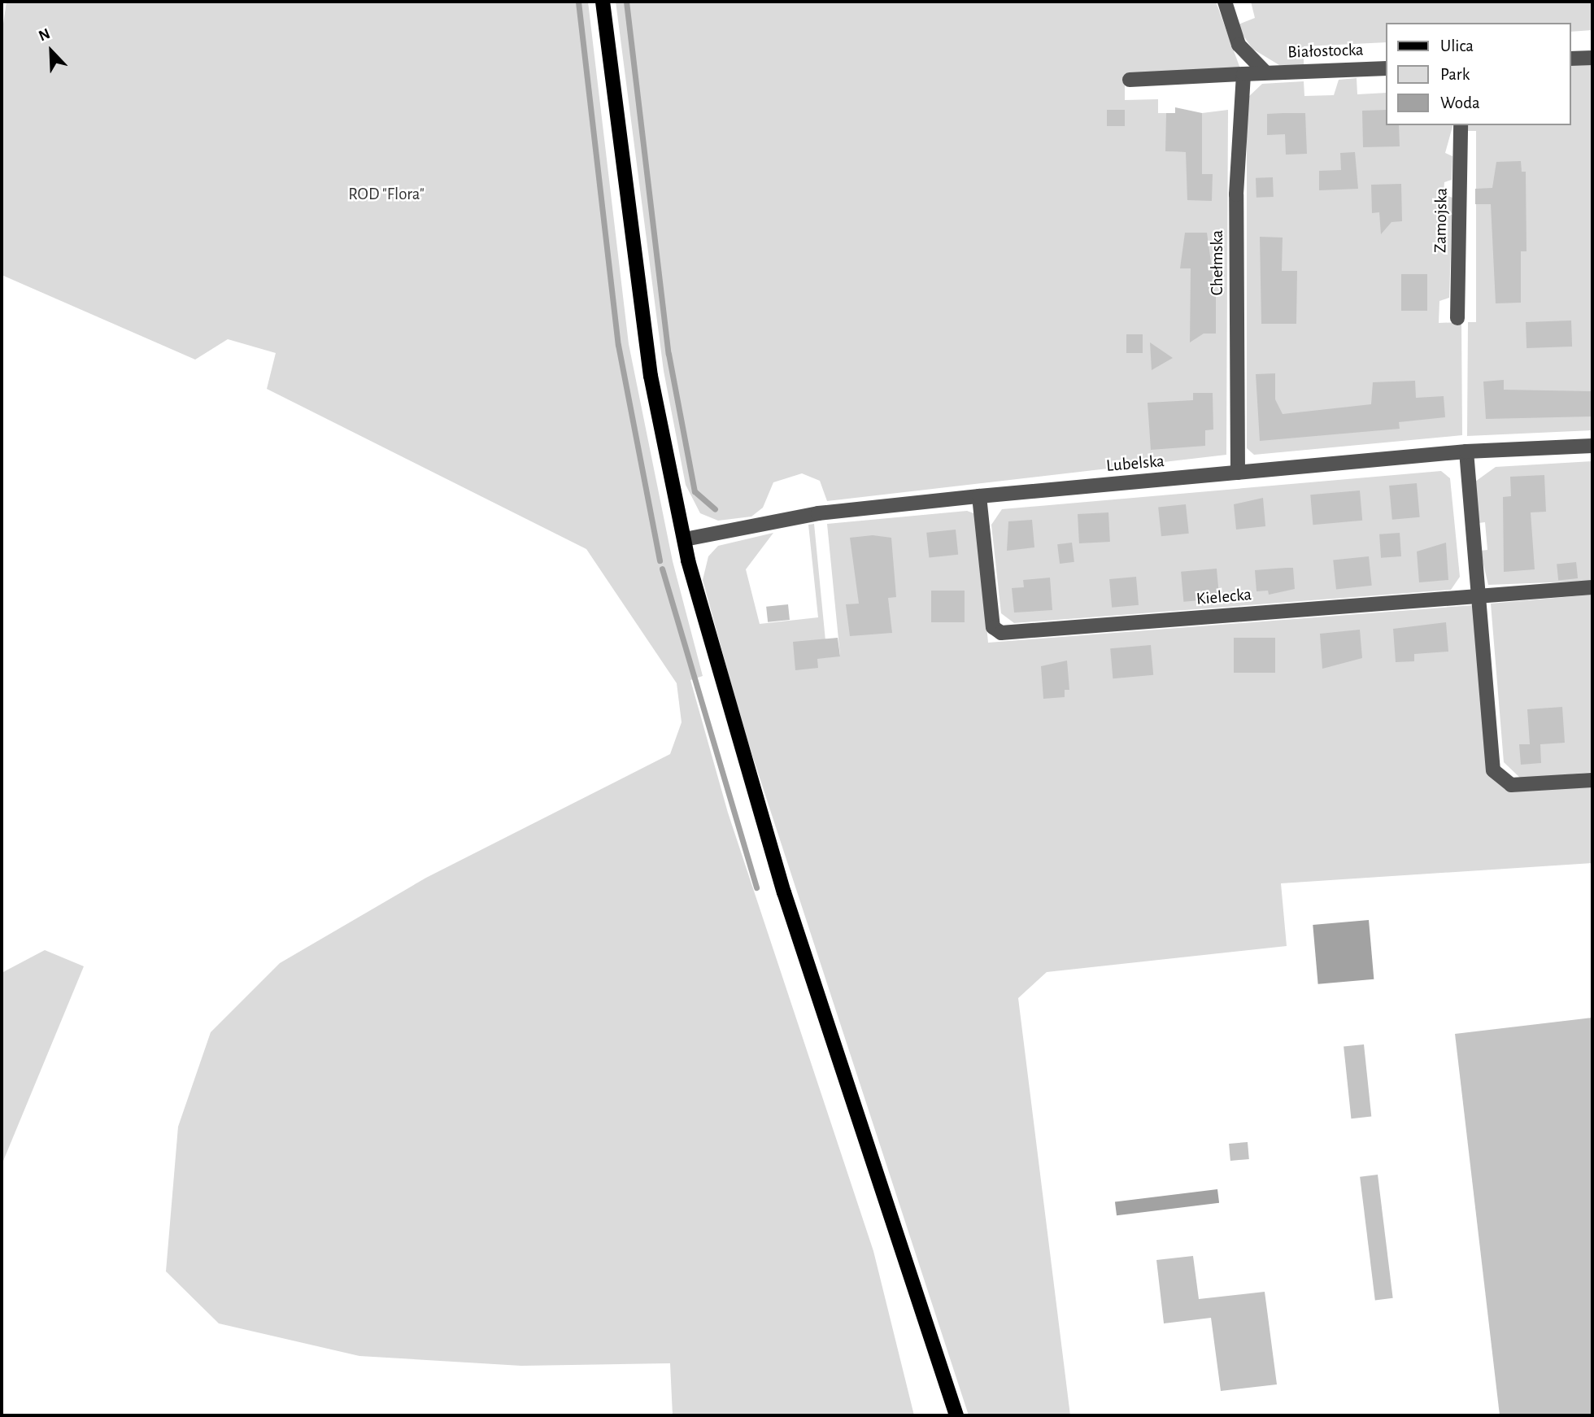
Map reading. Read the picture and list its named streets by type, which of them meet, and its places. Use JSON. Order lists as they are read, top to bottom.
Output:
{
  "streets": {
    "street": [
      "Białostocka",
      "Zamojska",
      "Chełmska",
      "Lubelska",
      "Kielecka"
    ]
  },
  "crossings": [
    ["Chełmska", "Lubelska"],
    ["Lubelska", "Kielecka"]
  ],
  "parks": ["ROD \"Flora\""],
  "legend": ["Ulica", "Park", "Woda"],
  "north": "top left"
}
